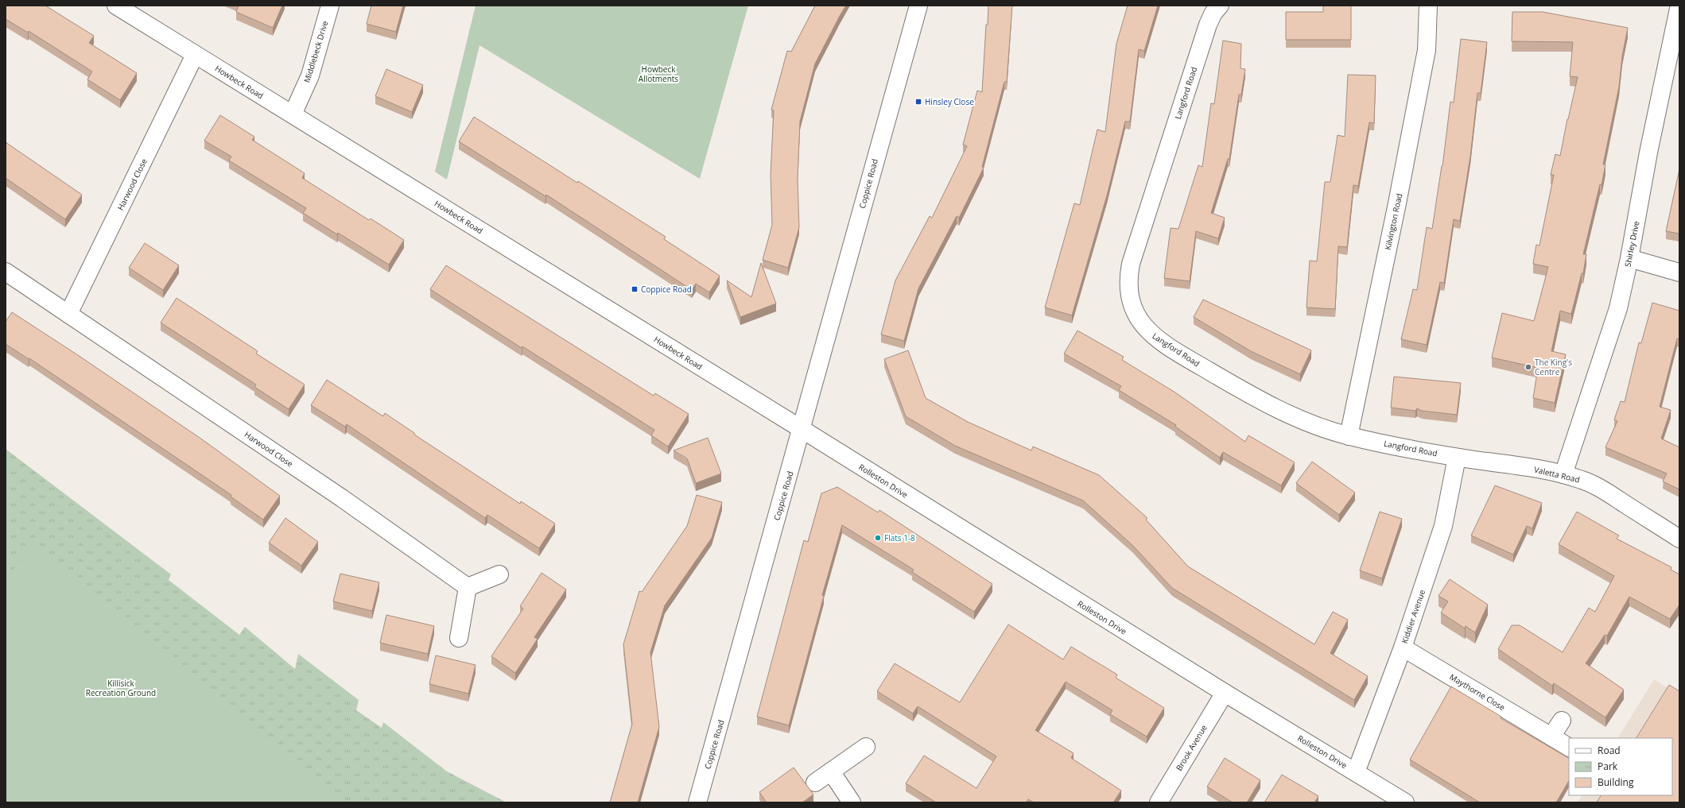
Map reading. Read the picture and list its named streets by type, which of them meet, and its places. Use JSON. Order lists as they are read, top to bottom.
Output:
{
  "streets": {
    "street": [
      "Middlebeck Drive",
      "Howbeck Road",
      "Langford Road",
      "Coppice Road",
      "Harwood Close",
      "Kilvington Road",
      "Shirley Drive",
      "Valetta Road",
      "Rolleston Drive",
      "Kiddier Avenue",
      "Maythorne Close",
      "Brook Avenue"
    ]
  },
  "crossings": [
    ["Middlebeck Drive", "Howbeck Road"],
    ["Howbeck Road", "Coppice Road"],
    ["Howbeck Road", "Harwood Close"],
    ["Howbeck Road", "Rolleston Drive"],
    ["Langford Road", "Kilvington Road"],
    ["Langford Road", "Valetta Road"],
    ["Langford Road", "Kiddier Avenue"],
    ["Coppice Road", "Rolleston Drive"],
    ["Shirley Drive", "Valetta Road"],
    ["Valetta Road", "Kiddier Avenue"],
    ["Rolleston Drive", "Kiddier Avenue"],
    ["Rolleston Drive", "Brook Avenue"],
    ["Kiddier Avenue", "Maythorne Close"]
  ],
  "parks": ["Howbeck Allotments", "Killisick Recreation Ground"],
  "places": {
    "transit": ["Hinsley Close", "Coppice Road"],
    "other": ["The King's Centre", "Flats 1-8"]
  },
  "legend": ["Road", "Park", "Building"]
}
